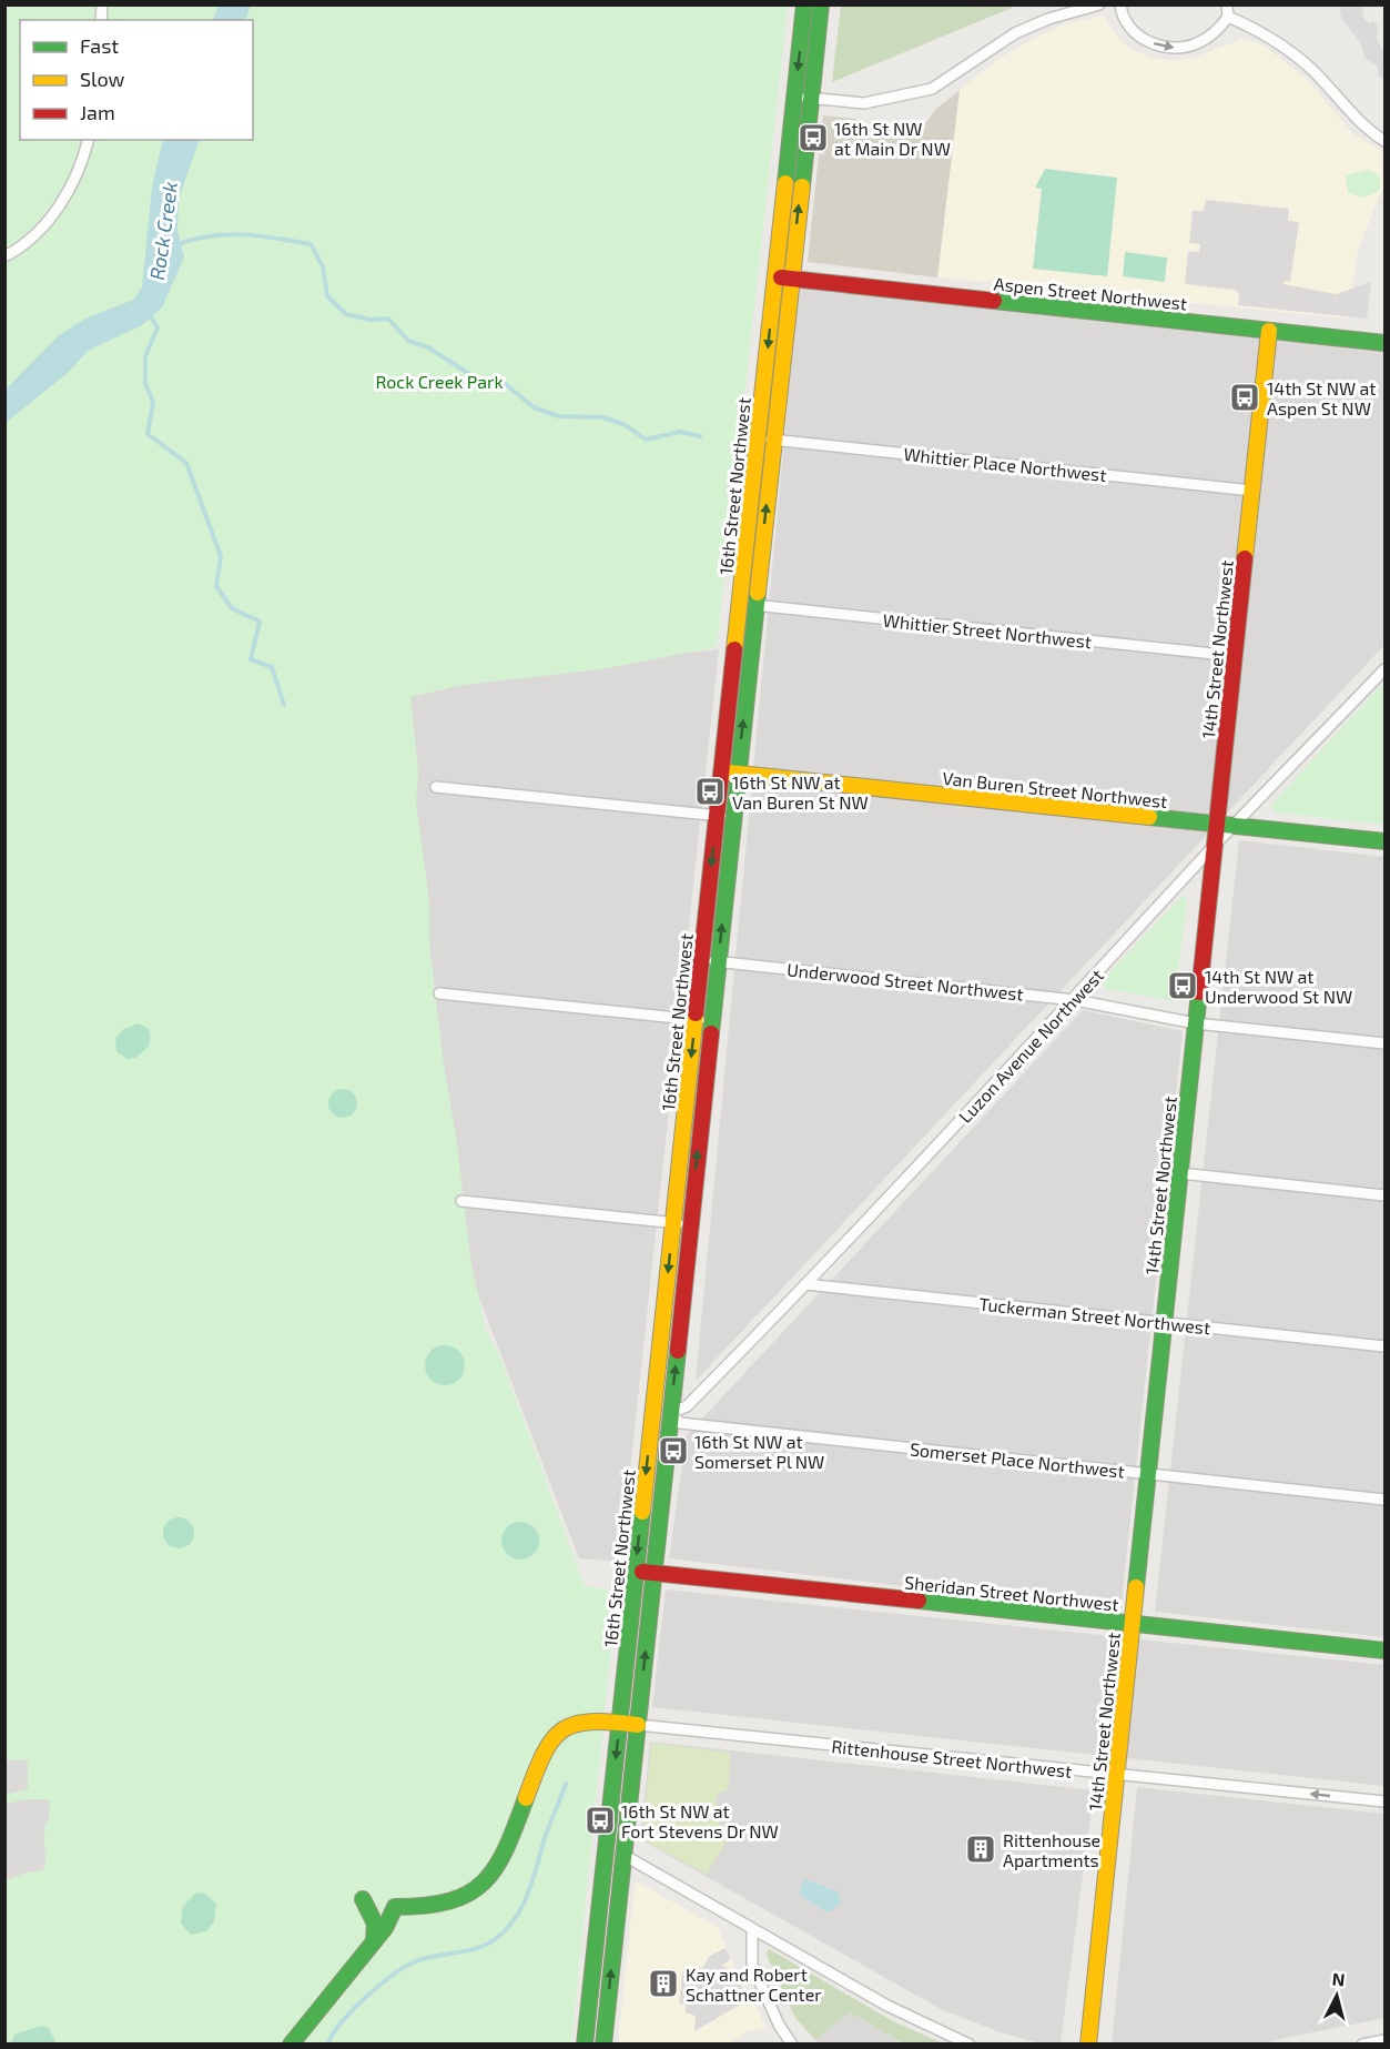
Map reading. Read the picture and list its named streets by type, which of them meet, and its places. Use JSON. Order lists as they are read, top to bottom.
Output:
{
  "streets": {
    "street": [
      "Aspen Street Northwest",
      "Whittier Place Northwest",
      "16th Street Northwest",
      "Whittier Street Northwest",
      "14th Street Northwest",
      "Van Buren Street Northwest",
      "Underwood Street Northwest",
      "Luzon Avenue Northwest",
      "Tuckerman Street Northwest",
      "Somerset Place Northwest",
      "Sheridan Street Northwest",
      "Rittenhouse Street Northwest"
    ]
  },
  "crossings": [
    ["Aspen Street Northwest", "16th Street Northwest"],
    ["Aspen Street Northwest", "14th Street Northwest"],
    ["Whittier Place Northwest", "16th Street Northwest"],
    ["Whittier Place Northwest", "14th Street Northwest"],
    ["16th Street Northwest", "Whittier Street Northwest"],
    ["16th Street Northwest", "Van Buren Street Northwest"],
    ["16th Street Northwest", "Underwood Street Northwest"],
    ["16th Street Northwest", "Luzon Avenue Northwest"],
    ["16th Street Northwest", "Somerset Place Northwest"],
    ["16th Street Northwest", "Sheridan Street Northwest"],
    ["16th Street Northwest", "Rittenhouse Street Northwest"],
    ["Whittier Street Northwest", "14th Street Northwest"],
    ["14th Street Northwest", "Van Buren Street Northwest"],
    ["14th Street Northwest", "Underwood Street Northwest"],
    ["14th Street Northwest", "Luzon Avenue Northwest"],
    ["14th Street Northwest", "Tuckerman Street Northwest"],
    ["14th Street Northwest", "Somerset Place Northwest"],
    ["14th Street Northwest", "Sheridan Street Northwest"],
    ["14th Street Northwest", "Rittenhouse Street Northwest"],
    ["Van Buren Street Northwest", "Luzon Avenue Northwest"],
    ["Underwood Street Northwest", "Luzon Avenue Northwest"],
    ["Luzon Avenue Northwest", "Tuckerman Street Northwest"],
    ["Luzon Avenue Northwest", "Somerset Place Northwest"]
  ],
  "one_way": ["Rittenhouse Street Northwest"],
  "water": ["Rock Creek"],
  "parks": ["Rock Creek Park"],
  "places": {
    "bus stop": [
      "16th St NW at Main Dr NW",
      "14th St NW at Aspen St NW",
      "16th St NW at Van Buren St NW",
      "14th St NW at Underwood St NW",
      "16th St NW at Somerset Pl NW",
      "16th St NW at Fort Stevens Dr NW"
    ],
    "building": ["Rittenhouse Apartments", "Kay and Robert Schattner Center"]
  },
  "legend": ["Fast", "Slow", "Jam"],
  "north": "top"
}
